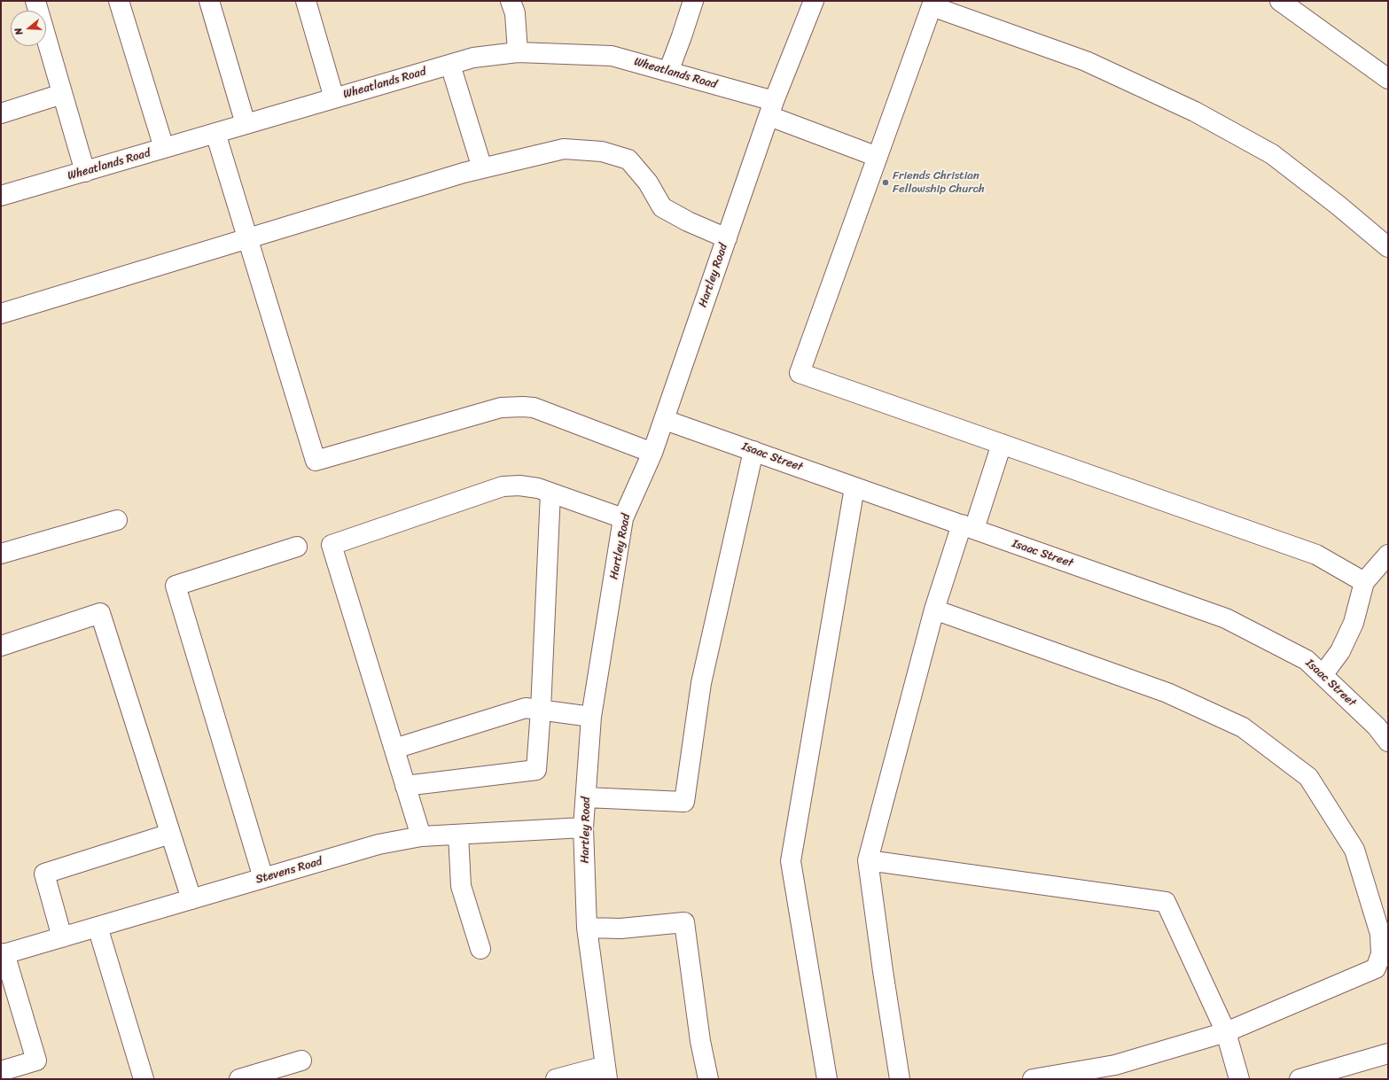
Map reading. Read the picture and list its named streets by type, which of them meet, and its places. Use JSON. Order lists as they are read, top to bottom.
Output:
{
  "streets": {
    "street": [
      "Wheatlands Road",
      "Hartley Road",
      "Isaac Street",
      "Stevens Road"
    ]
  },
  "crossings": [
    ["Wheatlands Road", "Hartley Road"],
    ["Hartley Road", "Isaac Street"],
    ["Hartley Road", "Stevens Road"]
  ],
  "places": ["Friends Christian Fellowship Church"],
  "north": "left"
}
